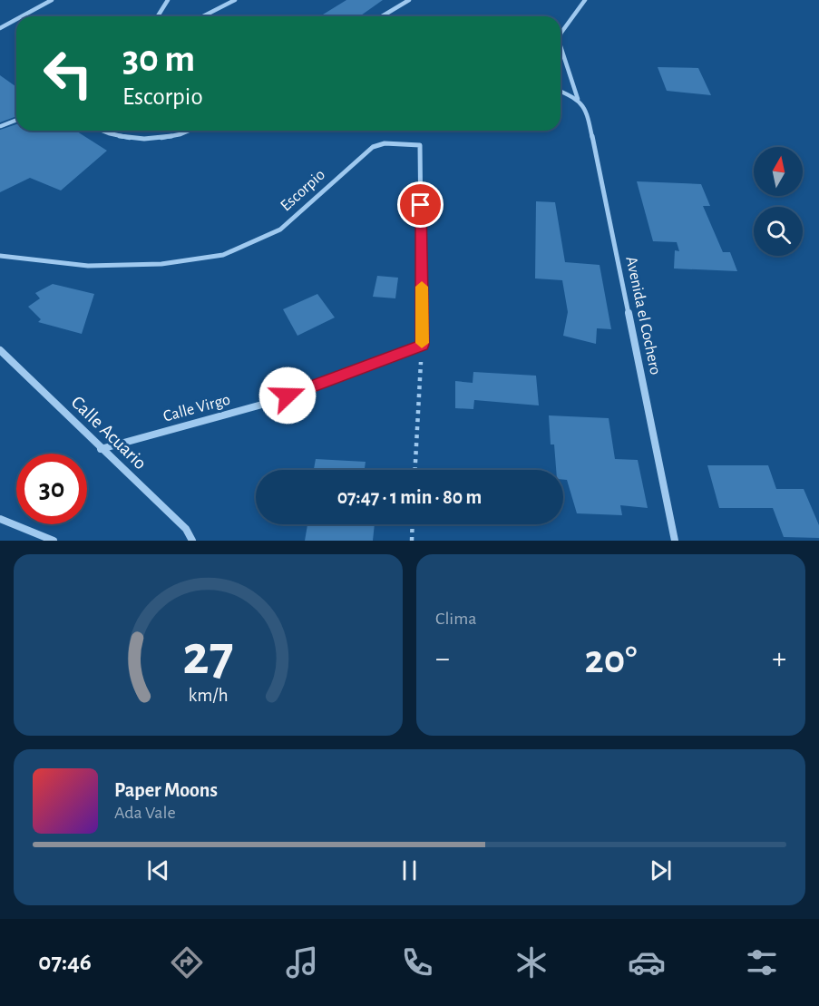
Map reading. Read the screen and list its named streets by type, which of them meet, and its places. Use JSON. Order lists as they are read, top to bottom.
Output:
{
  "streets": {
    "street": [
      "Escorpio",
      "Avenida el Cochero",
      "Calle Virgo",
      "Calle Acuario"
    ]
  },
  "crossings": [
    ["Escorpio", "Calle Virgo"],
    ["Calle Virgo", "Calle Acuario"]
  ],
  "north": "top",
  "page": {
    "turn": ["30 m", "Escorpio"],
    "limit": "30",
    "trip": "07:47 · 1 min · 80 m",
    "tile": "Clima",
    "heat": ["−", "20°", "+"],
    "song": ["Paper Moons", "Ada Vale"],
    "tabs": "07:46",
    "gauge": ["27", "km/h"]
  }
}
